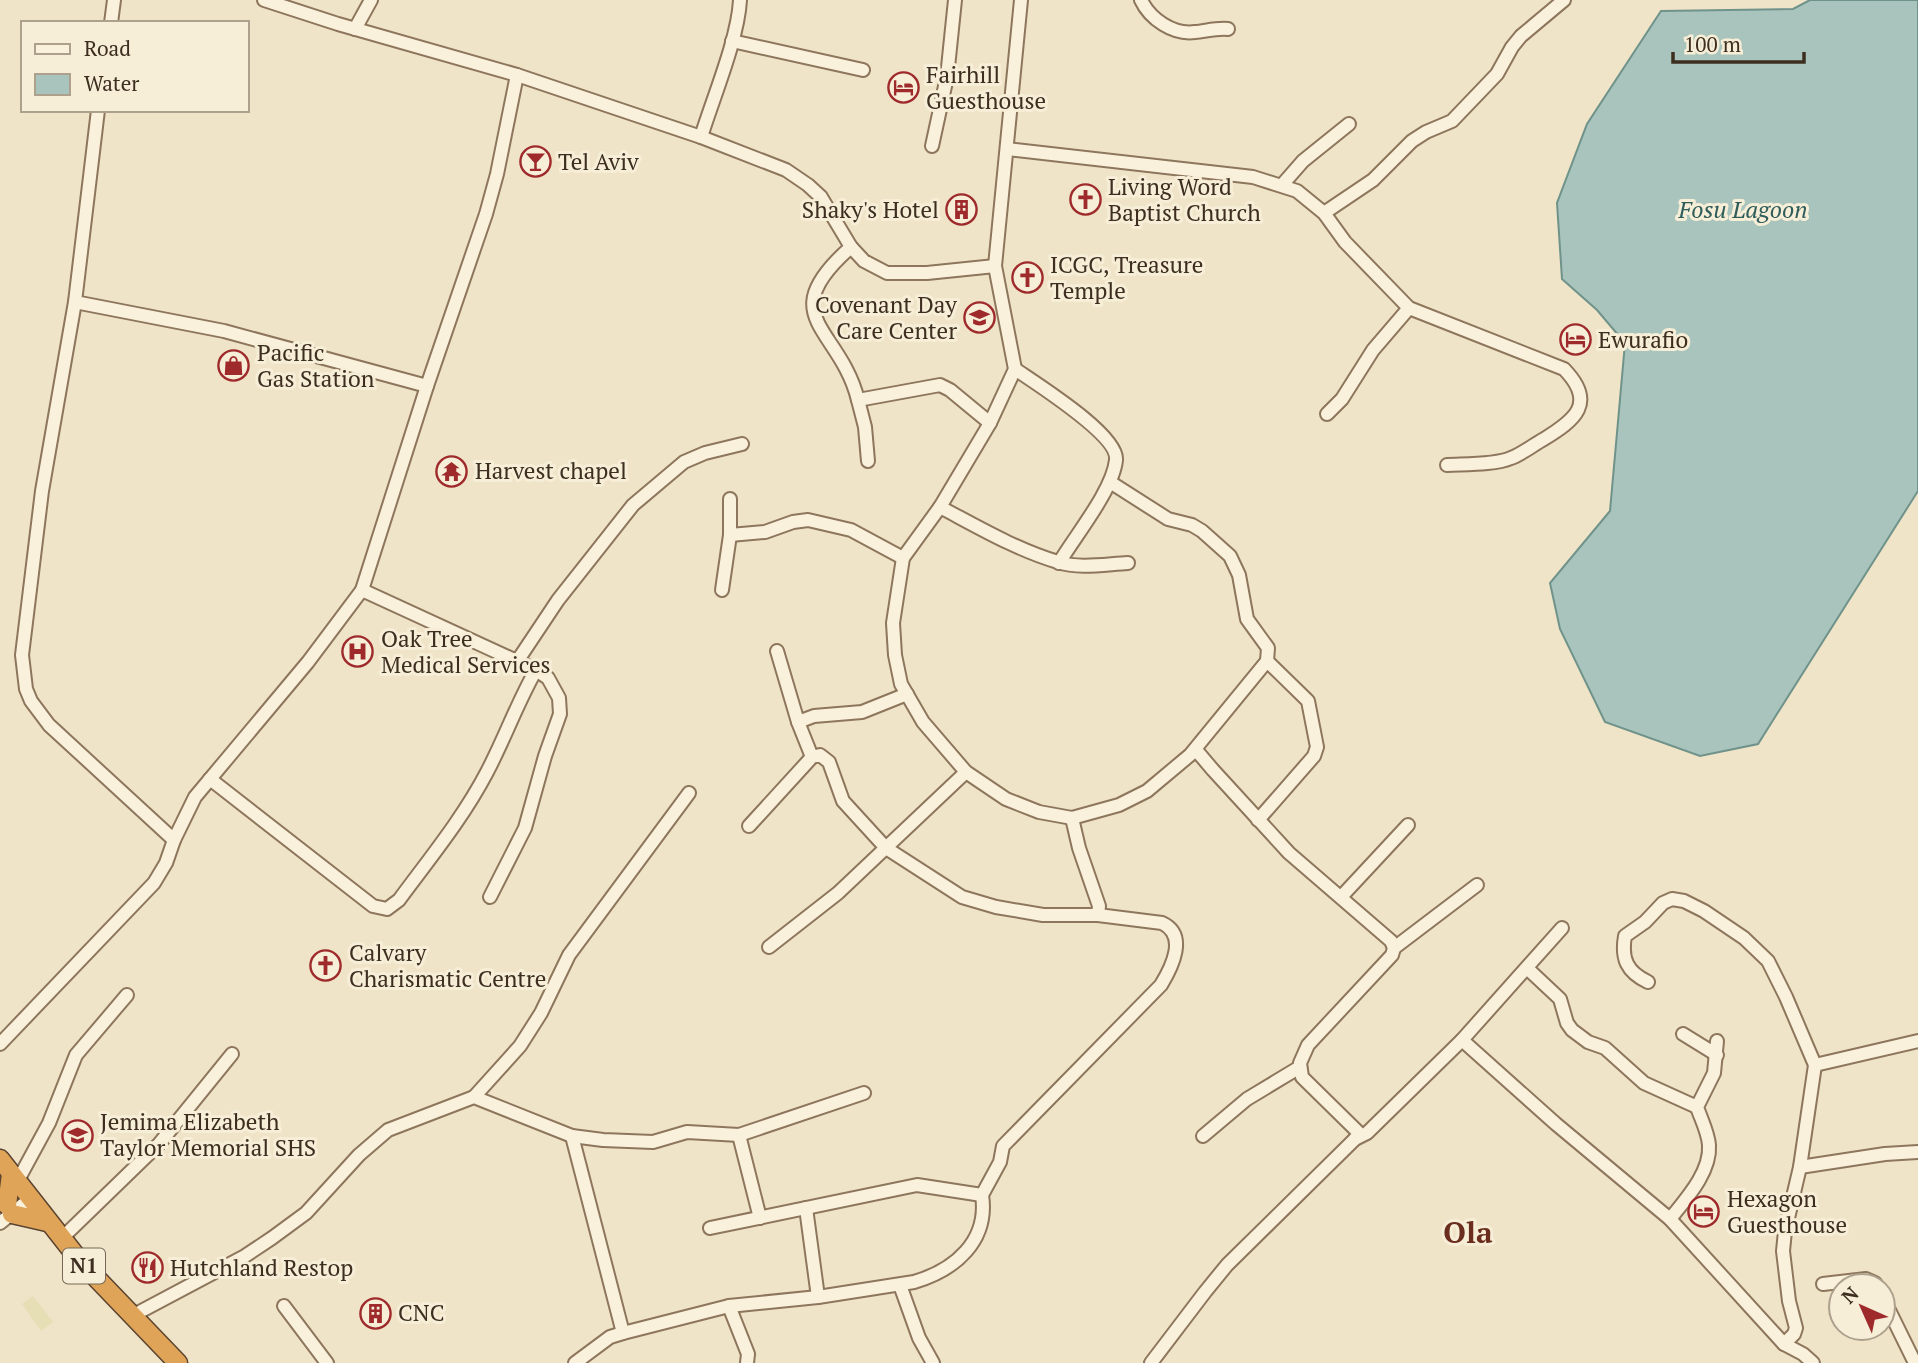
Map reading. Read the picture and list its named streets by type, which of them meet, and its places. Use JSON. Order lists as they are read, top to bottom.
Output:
{
  "streets": {
    "highway": ["N1"]
  },
  "districts": ["Ola"],
  "water": ["Fosu Lagoon"],
  "places": {
    "hotel": ["Fairhill Guesthouse", "Ewurafio", "Hexagon Guesthouse"],
    "bar": ["Tel Aviv"],
    "church": ["Living Word Baptist Church", "ICGC, Treasure Temple", "Calvary Charismatic Centre"],
    "building": ["Shaky's Hotel", "CNC"],
    "school or university": ["Covenant Day Care Center", "Jemima Elizabeth Taylor Memorial SHS"],
    "shop": ["Pacific Gas Station"],
    "temple": ["Harvest chapel"],
    "hospital": ["Oak Tree Medical Services"],
    "restaurant": ["Hutchland Restop"]
  },
  "legend": ["Road", "Water"],
  "scale_bar": "100 m",
  "north": "top left"
}
